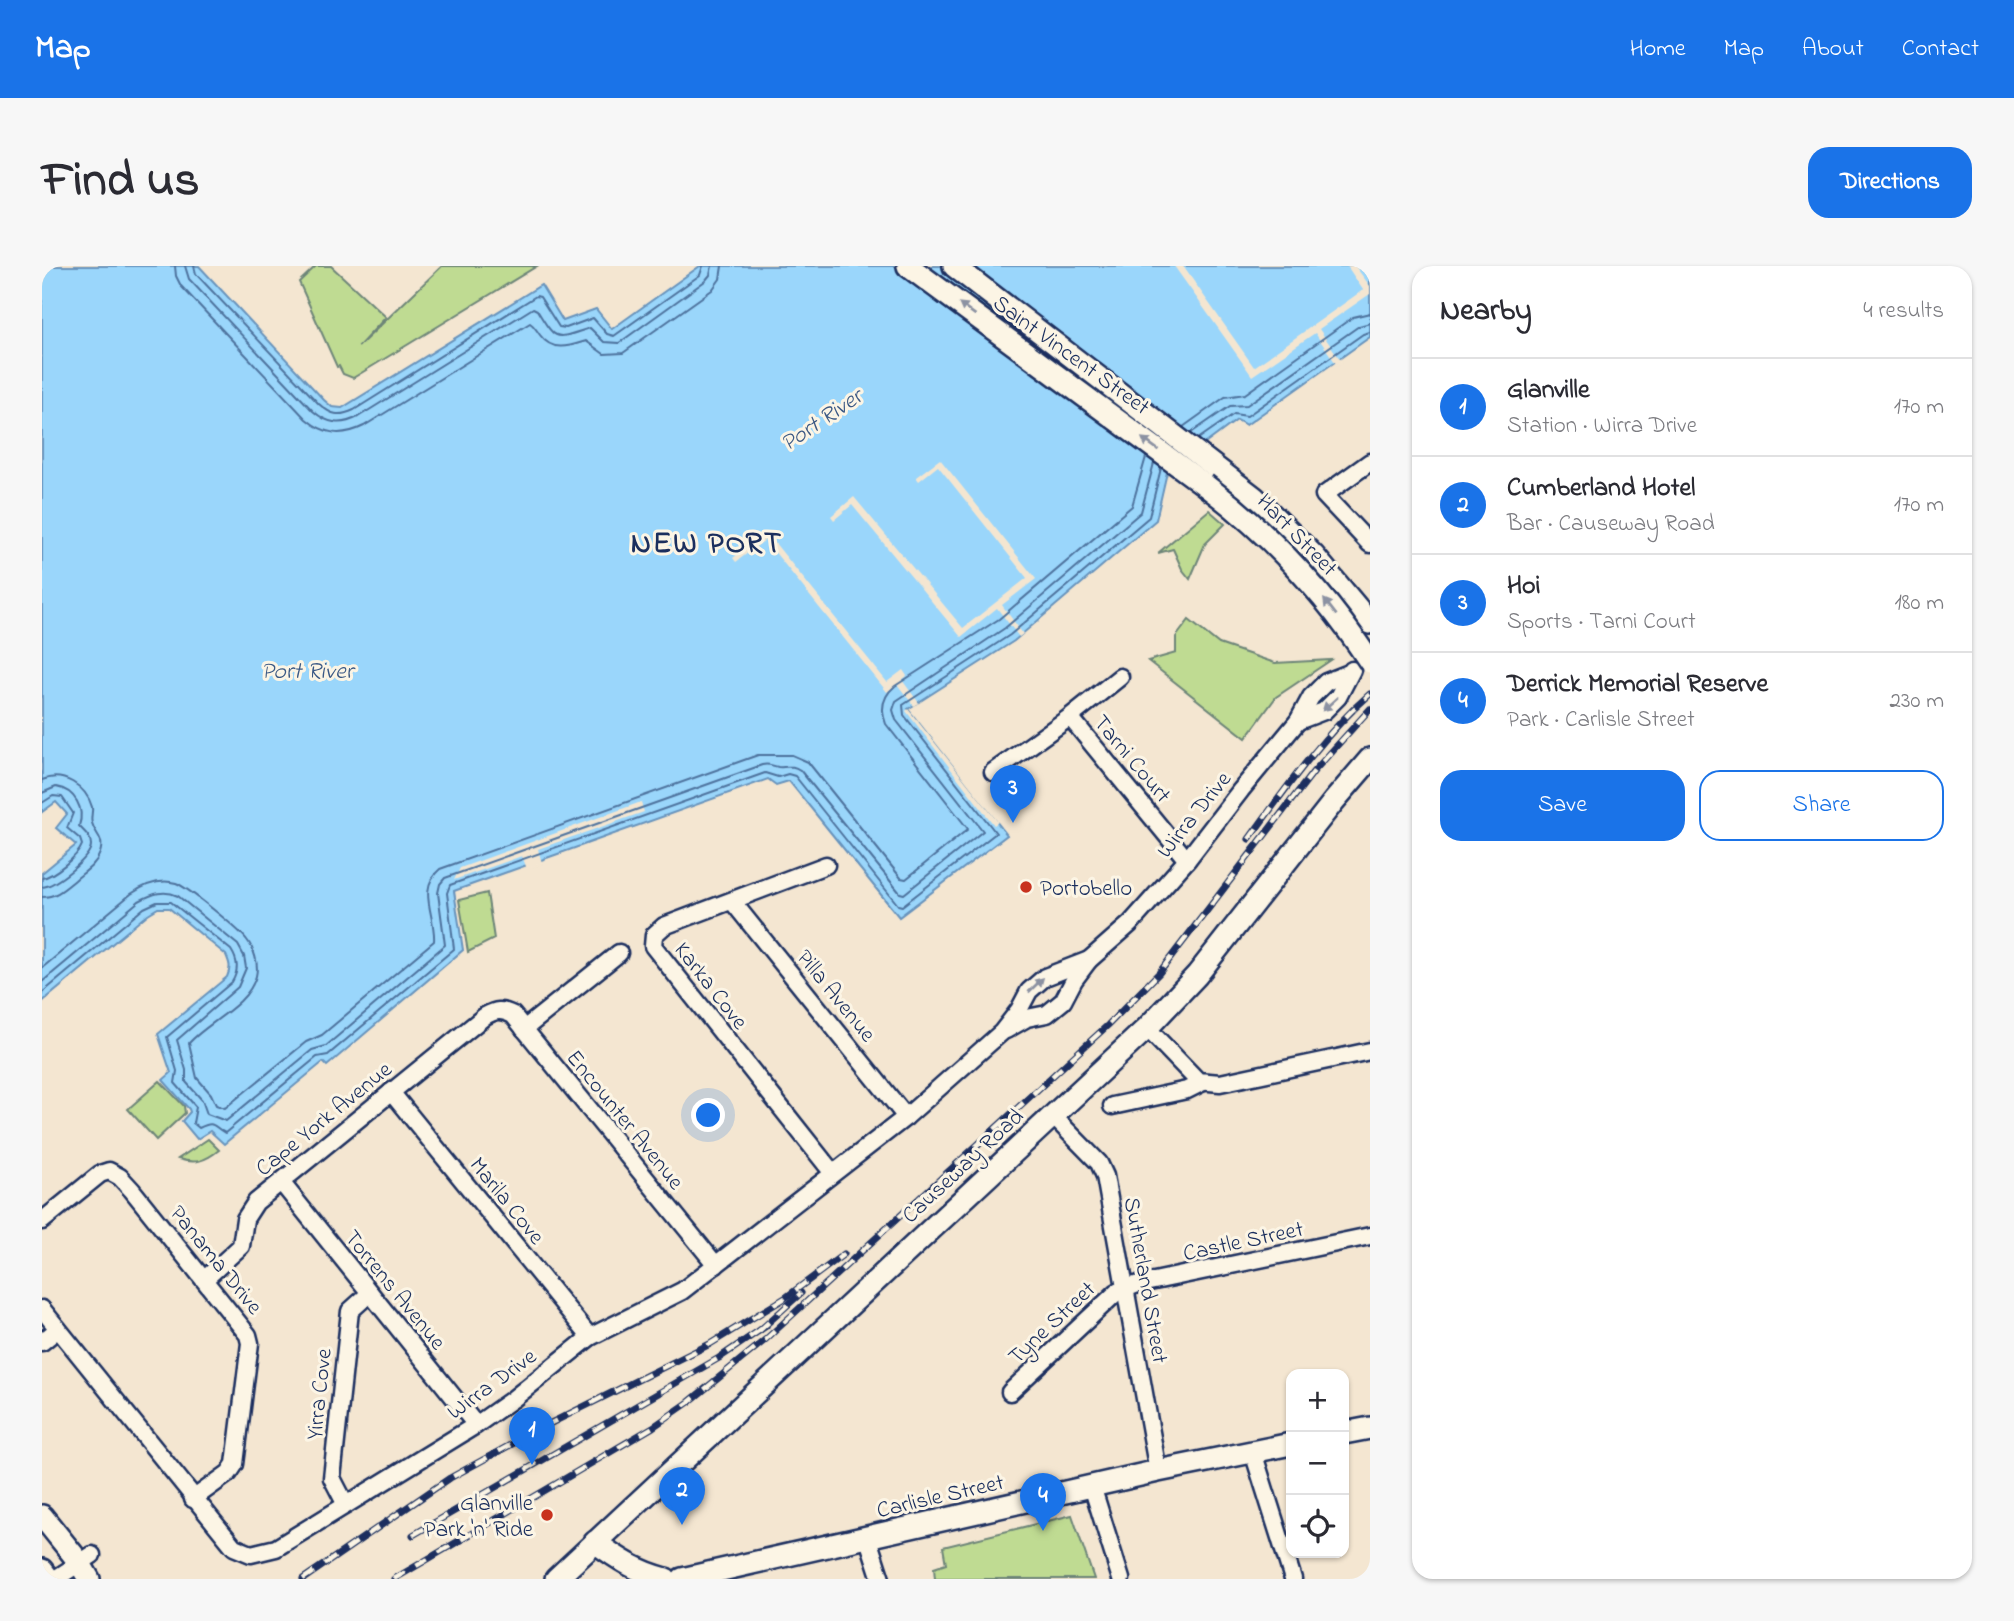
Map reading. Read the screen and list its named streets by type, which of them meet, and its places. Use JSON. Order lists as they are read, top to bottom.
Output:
{
  "streets": {
    "main road": [
      "Saint Vincent Street",
      "Hart Street",
      "Causeway Road",
      "Carlisle Street"
    ],
    "street": [
      "Tarni Court",
      "Wirra Drive",
      "Karka Cove",
      "Pilla Avenue",
      "Cape York Avenue",
      "Encounter Avenue",
      "Marila Cove",
      "Castle Street",
      "Panama Drive",
      "Sutherland Street",
      "Torrens Avenue",
      "Tyne Street",
      "Yirra Cove"
    ]
  },
  "crossings": [
    ["Saint Vincent Street", "Hart Street"],
    ["Tarni Court", "Wirra Drive"],
    ["Wirra Drive", "Karka Cove"],
    ["Wirra Drive", "Pilla Avenue"],
    ["Wirra Drive", "Encounter Avenue"],
    ["Wirra Drive", "Marila Cove"],
    ["Wirra Drive", "Panama Drive"],
    ["Wirra Drive", "Torrens Avenue"],
    ["Wirra Drive", "Yirra Cove"],
    ["Karka Cove", "Pilla Avenue"],
    ["Cape York Avenue", "Encounter Avenue"],
    ["Cape York Avenue", "Marila Cove"],
    ["Cape York Avenue", "Panama Drive"],
    ["Cape York Avenue", "Torrens Avenue"],
    ["Causeway Road", "Sutherland Street"],
    ["Castle Street", "Sutherland Street"],
    ["Castle Street", "Tyne Street"],
    ["Sutherland Street", "Tyne Street"],
    ["Sutherland Street", "Carlisle Street"],
    ["Torrens Avenue", "Yirra Cove"]
  ],
  "districts": ["NEW PORT"],
  "water": ["Port River"],
  "places": ["Portobello", "Glanville Park 'n' Ride"],
  "page": {
    "header": "Map",
    "nav": [
      "Home",
      "Map",
      "About",
      "Contact"
    ],
    "title": "Find us",
    "buttons": [
      "Directions",
      ["Save", "Share"]
    ],
    "heading": ["Nearby", "4 results"],
    "list": [
      {
        "mark": "1",
        "name": "Glanville",
        "note": "Station · Wirra Drive",
        "value": "170 m"
      },
      {
        "mark": "2",
        "name": "Cumberland Hotel",
        "note": "Bar · Causeway Road",
        "value": "170 m"
      },
      {
        "mark": "3",
        "name": "Hoi",
        "note": "Sports · Tarni Court",
        "value": "180 m"
      },
      {
        "mark": "4",
        "name": "Derrick Memorial Reserve",
        "note": "Park · Carlisle Street",
        "value": "230 m"
      }
    ],
    "pins": [
      "3",
      "1",
      "2",
      "4"
    ],
    "map_buttons": ["+", "−"]
  }
}
